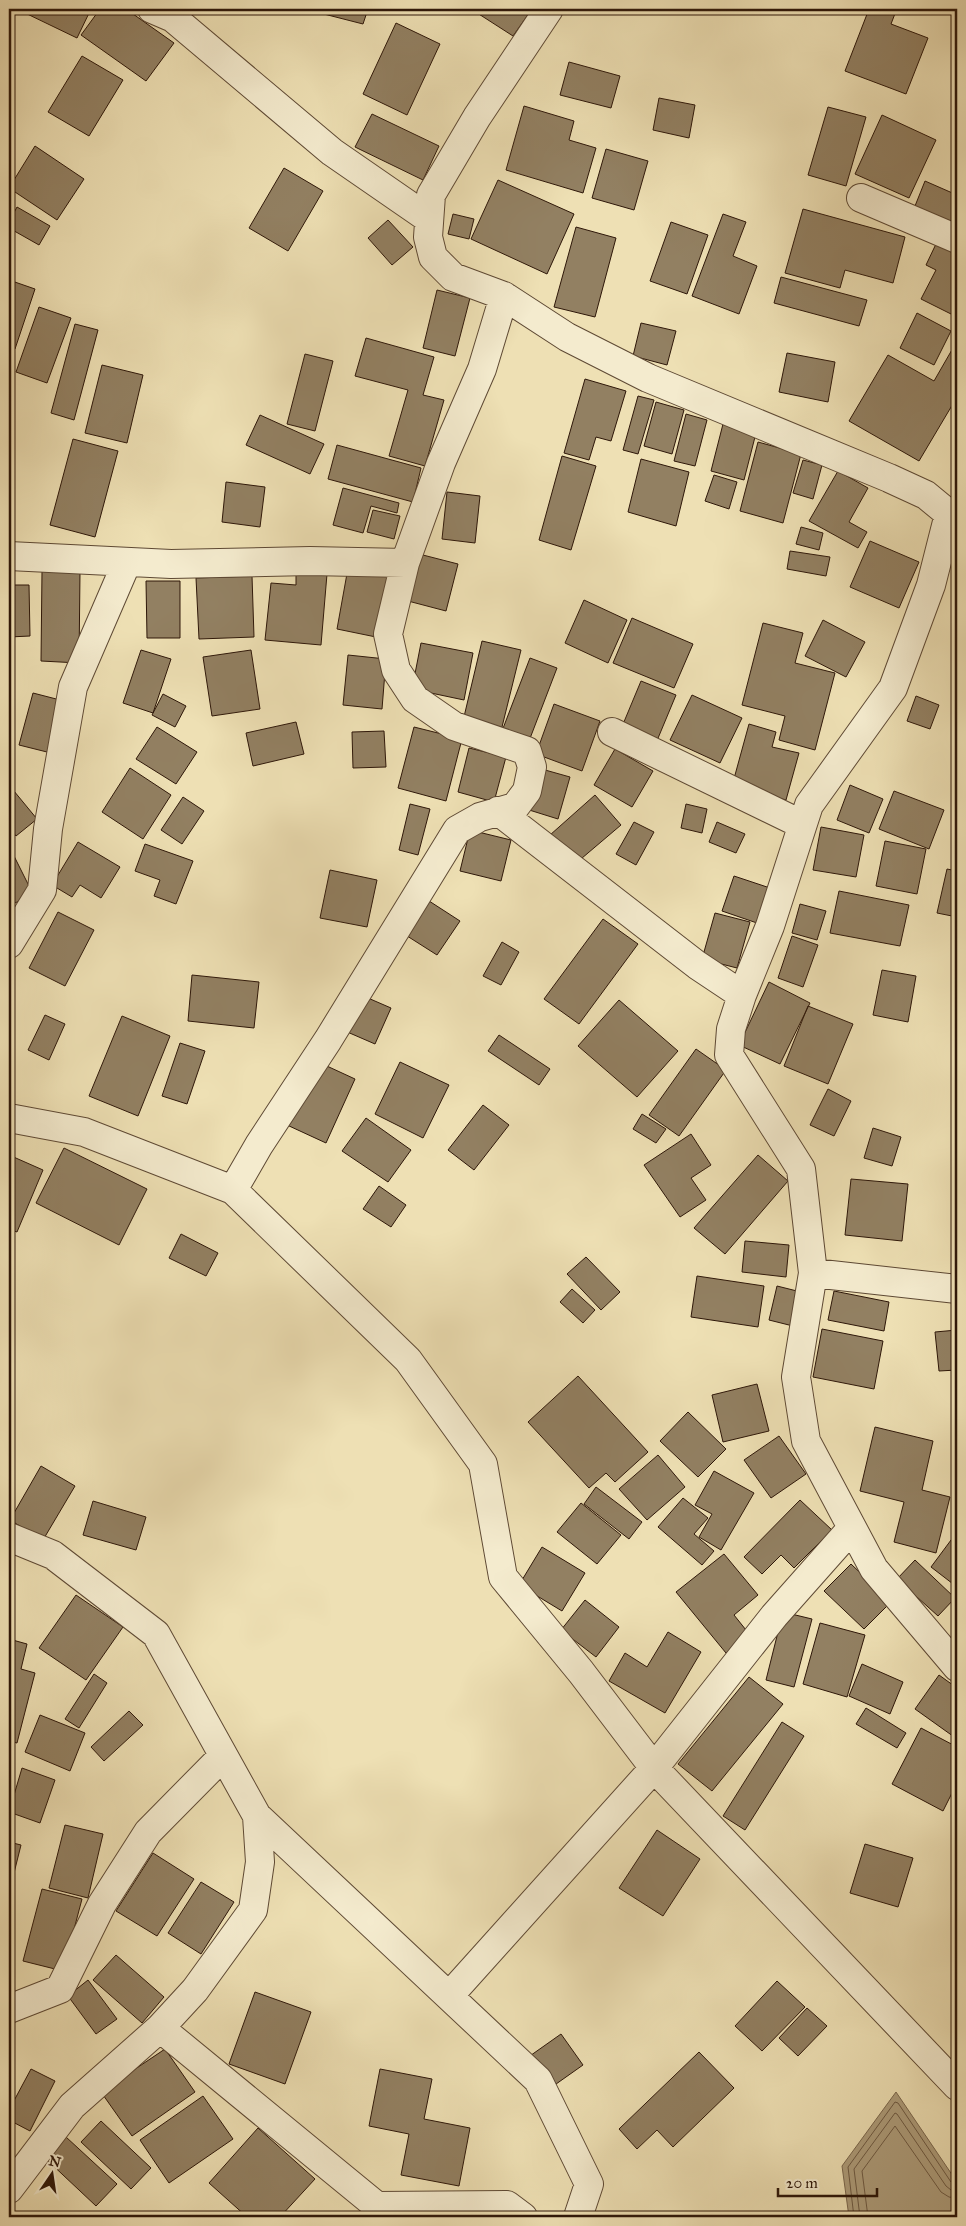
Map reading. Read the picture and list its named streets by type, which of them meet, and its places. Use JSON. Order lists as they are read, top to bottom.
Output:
{
  "scale_bar": "20 m",
  "north": "top"
}
